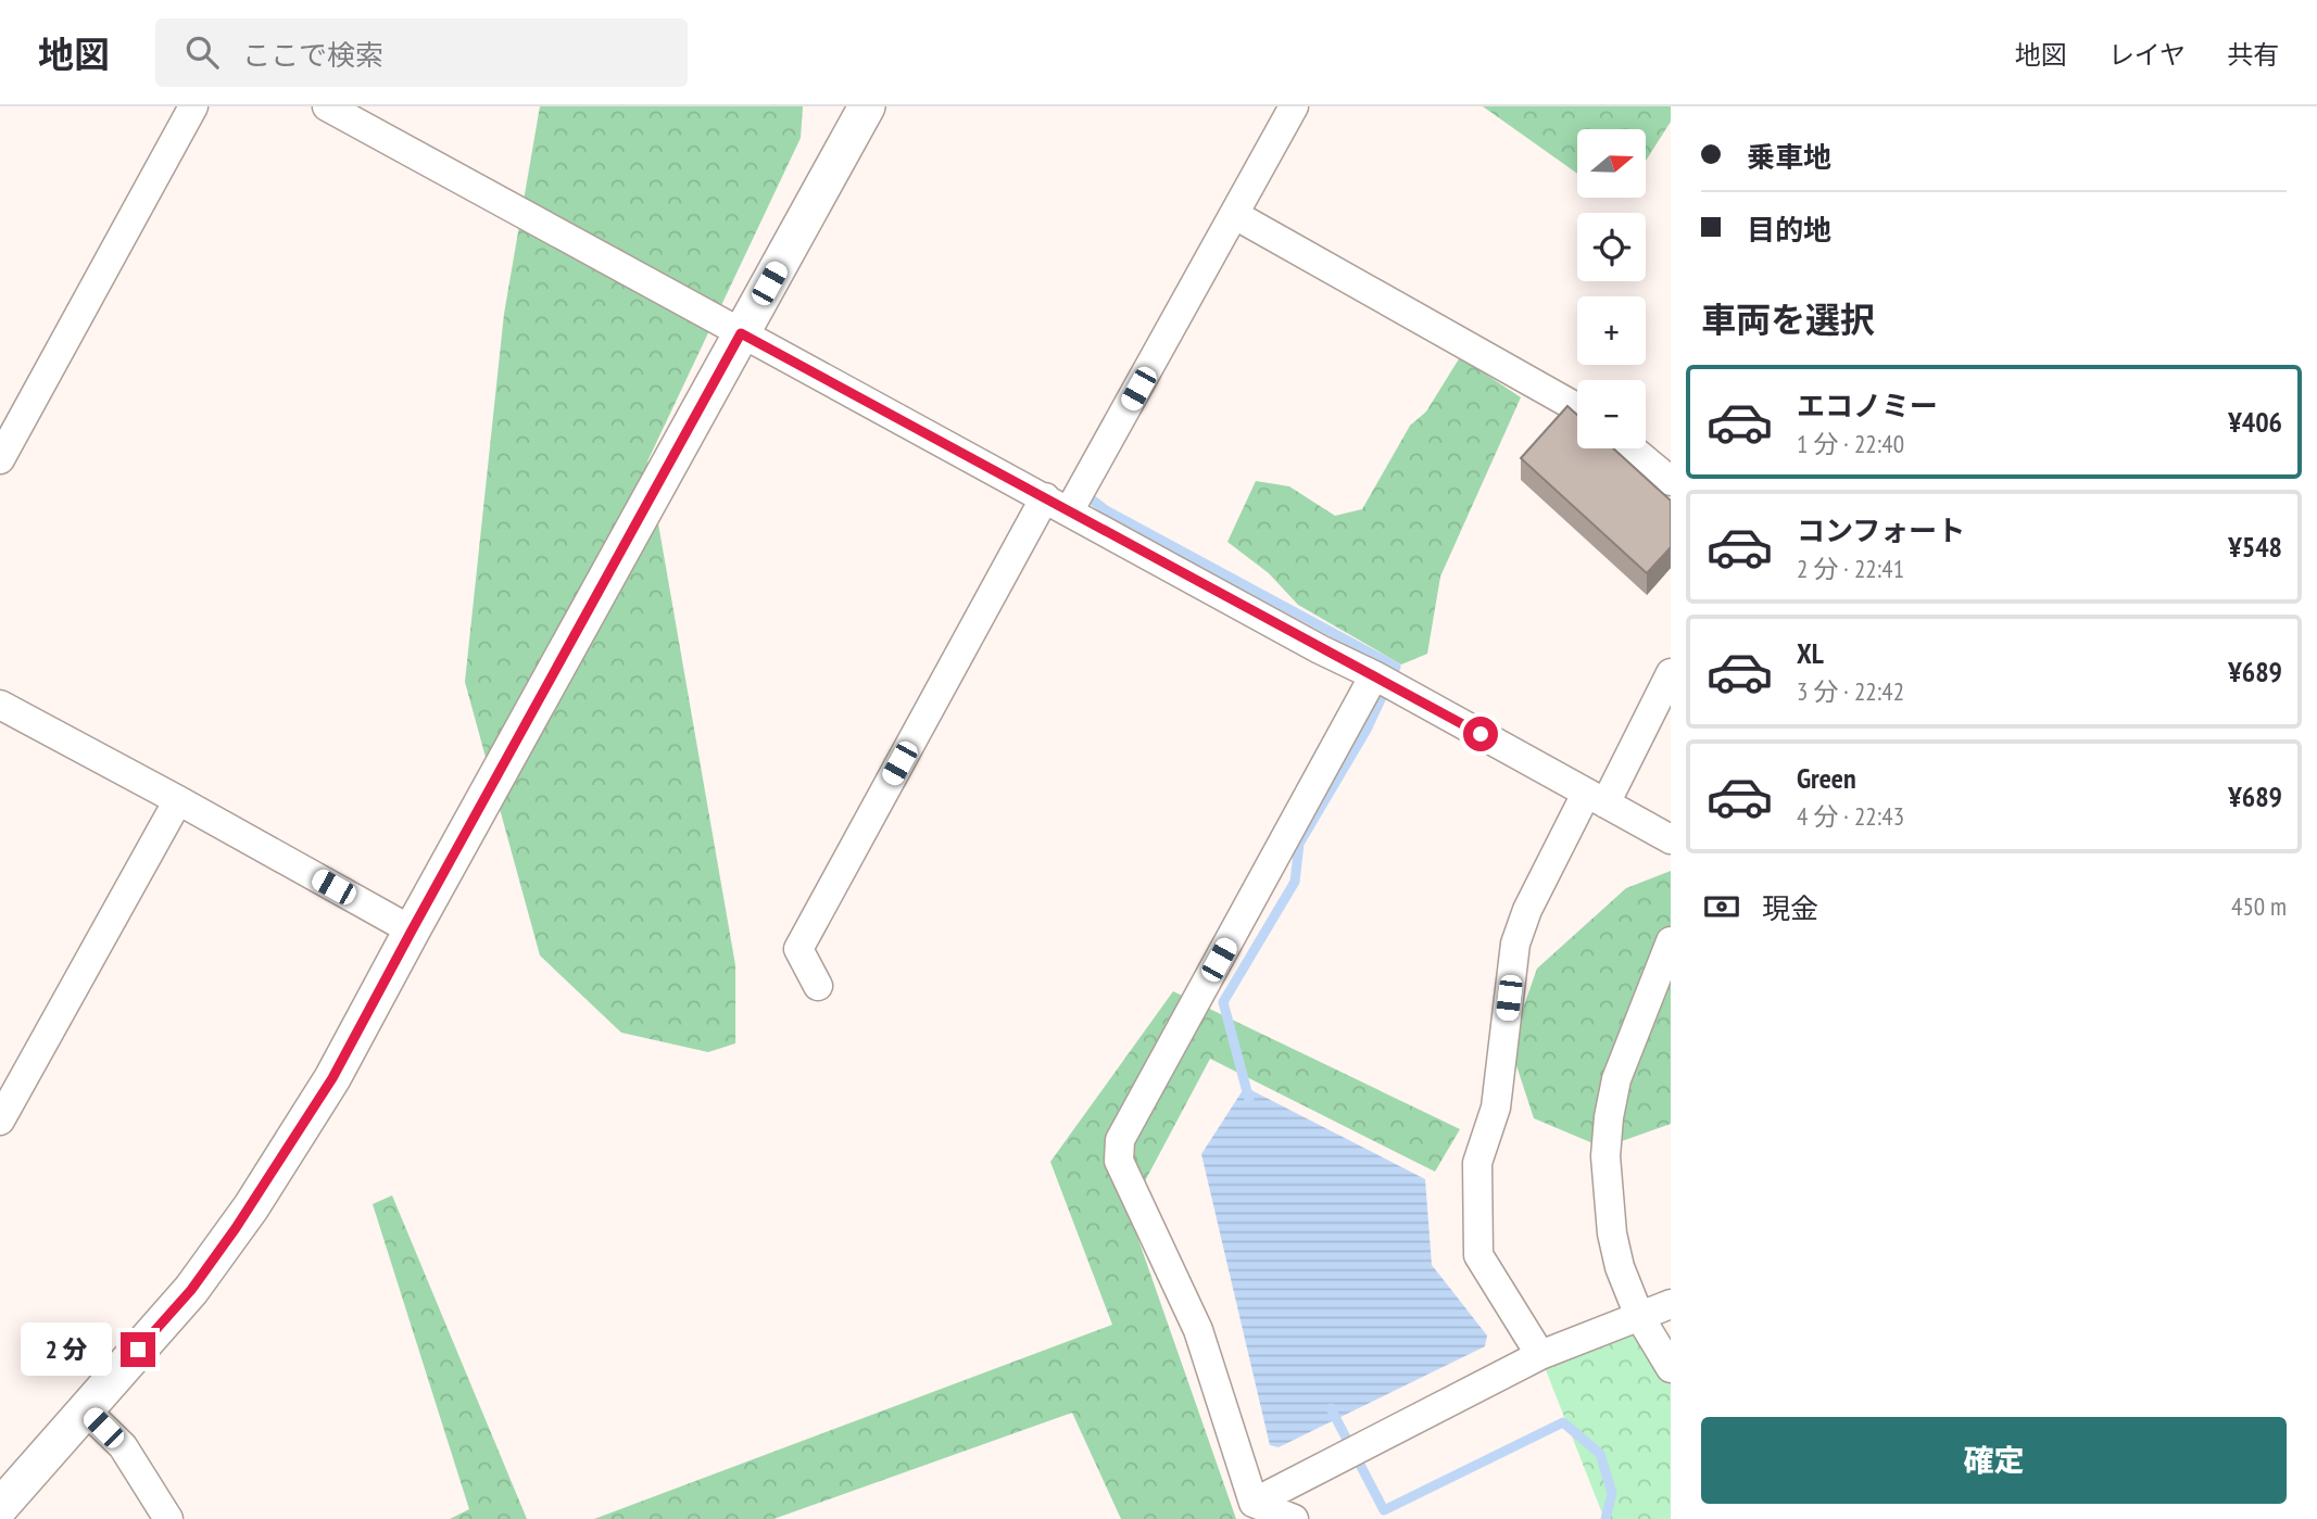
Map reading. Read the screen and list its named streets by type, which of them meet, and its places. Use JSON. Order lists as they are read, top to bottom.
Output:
{
  "north": "right",
  "page": {
    "header": "地図",
    "search": "ここで検索",
    "nav": ["地図", "レイヤ", "共有"],
    "banner": ["乗車地", "目的地"],
    "map_buttons": ["+", "−"],
    "heading": "車両を選択",
    "list": [
      {
        "name": "エコノミー",
        "note": "1 分 · 22:40",
        "value": "¥406"
      },
      {
        "name": "コンフォート",
        "note": "2 分 · 22:41",
        "value": "¥548"
      },
      {
        "name": "XL",
        "note": "3 分 · 22:42",
        "value": "¥689"
      },
      {
        "name": "Green",
        "note": "4 分 · 22:43",
        "value": "¥689"
      }
    ],
    "pay": ["現金", "450 m"],
    "bubble": "2 分",
    "buttons": "確定"
  }
}
